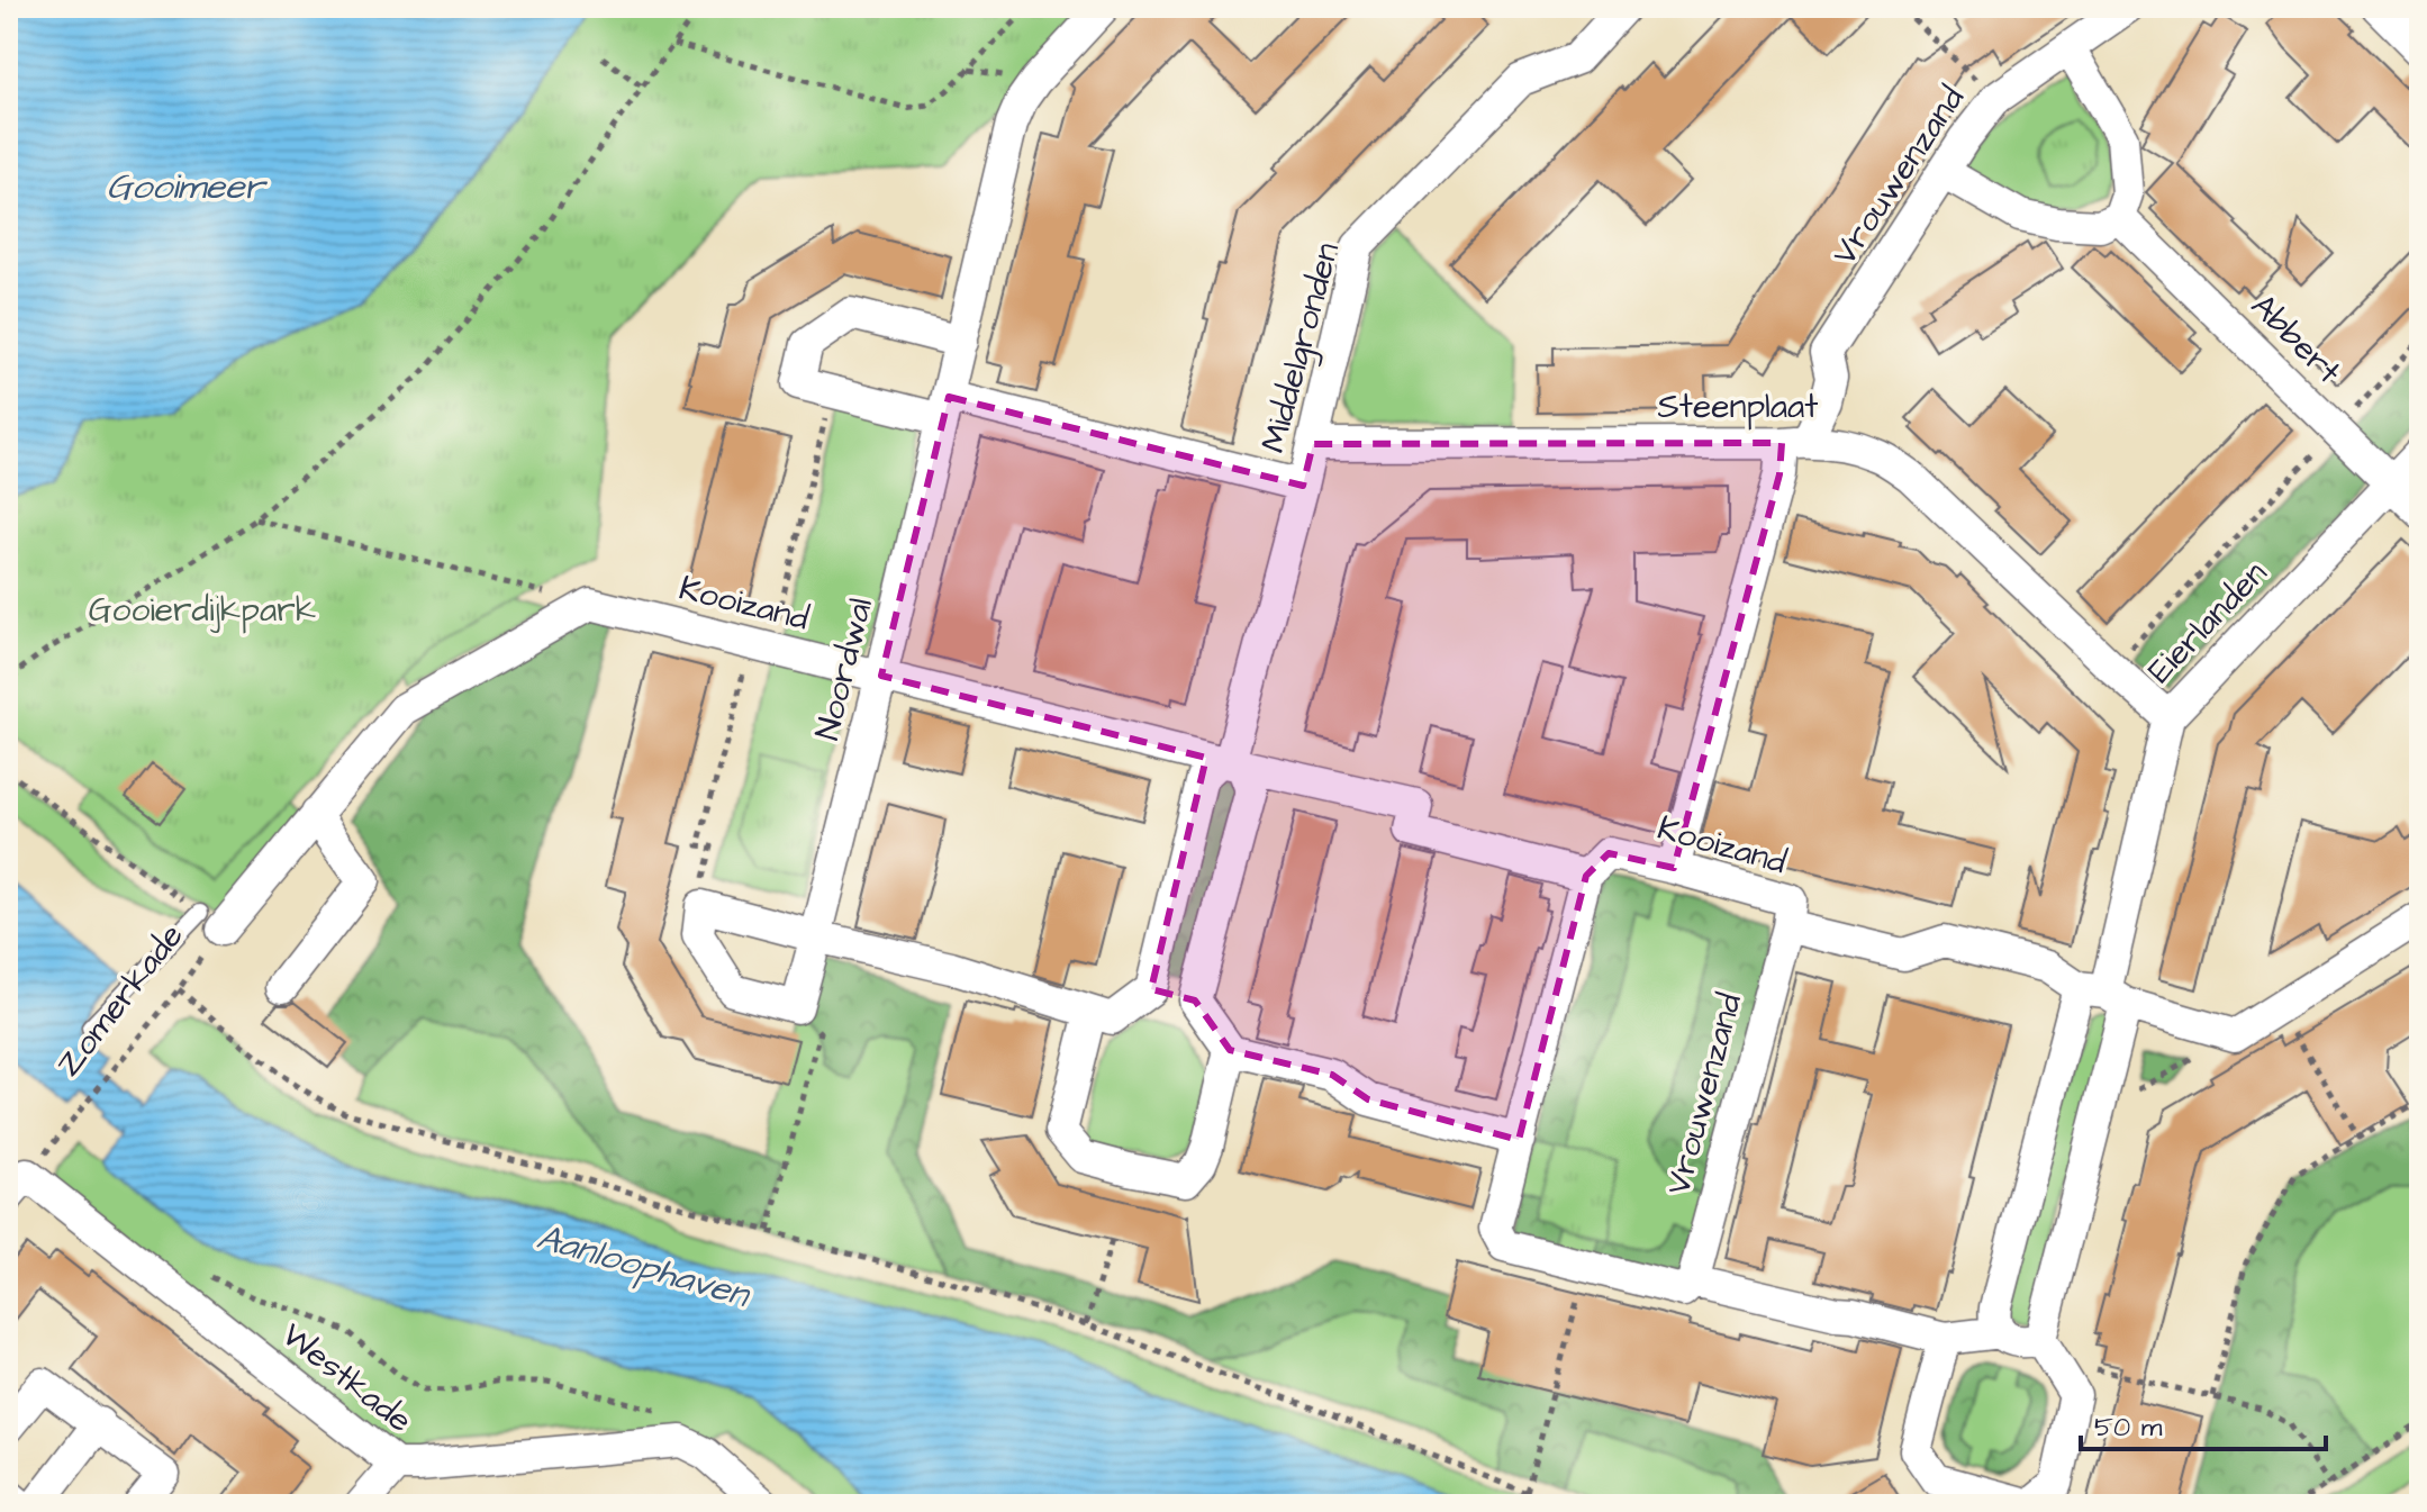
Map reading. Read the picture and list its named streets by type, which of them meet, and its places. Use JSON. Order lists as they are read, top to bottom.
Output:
{
  "streets": {
    "street": [
      "Vrouwenzand",
      "Abbert",
      "Middelgronden",
      "Steenplaat",
      "Kooizand",
      "Eierlanden",
      "Noordwal",
      "Westkade"
    ],
    "path": ["Zomerkade"]
  },
  "crossings": [
    ["Vrouwenzand", "Steenplaat"],
    ["Vrouwenzand", "Kooizand"],
    ["Abbert", "Eierlanden"],
    ["Middelgronden", "Steenplaat"],
    ["Middelgronden", "Kooizand"],
    ["Steenplaat", "Eierlanden"],
    ["Kooizand", "Eierlanden"],
    ["Kooizand", "Noordwal"],
    ["Zomerkade", "Westkade"]
  ],
  "water": ["Gooimeer", "Aanloophaven"],
  "parks": ["Gooierdijkpark"],
  "scale_bar": "50 m"
}
